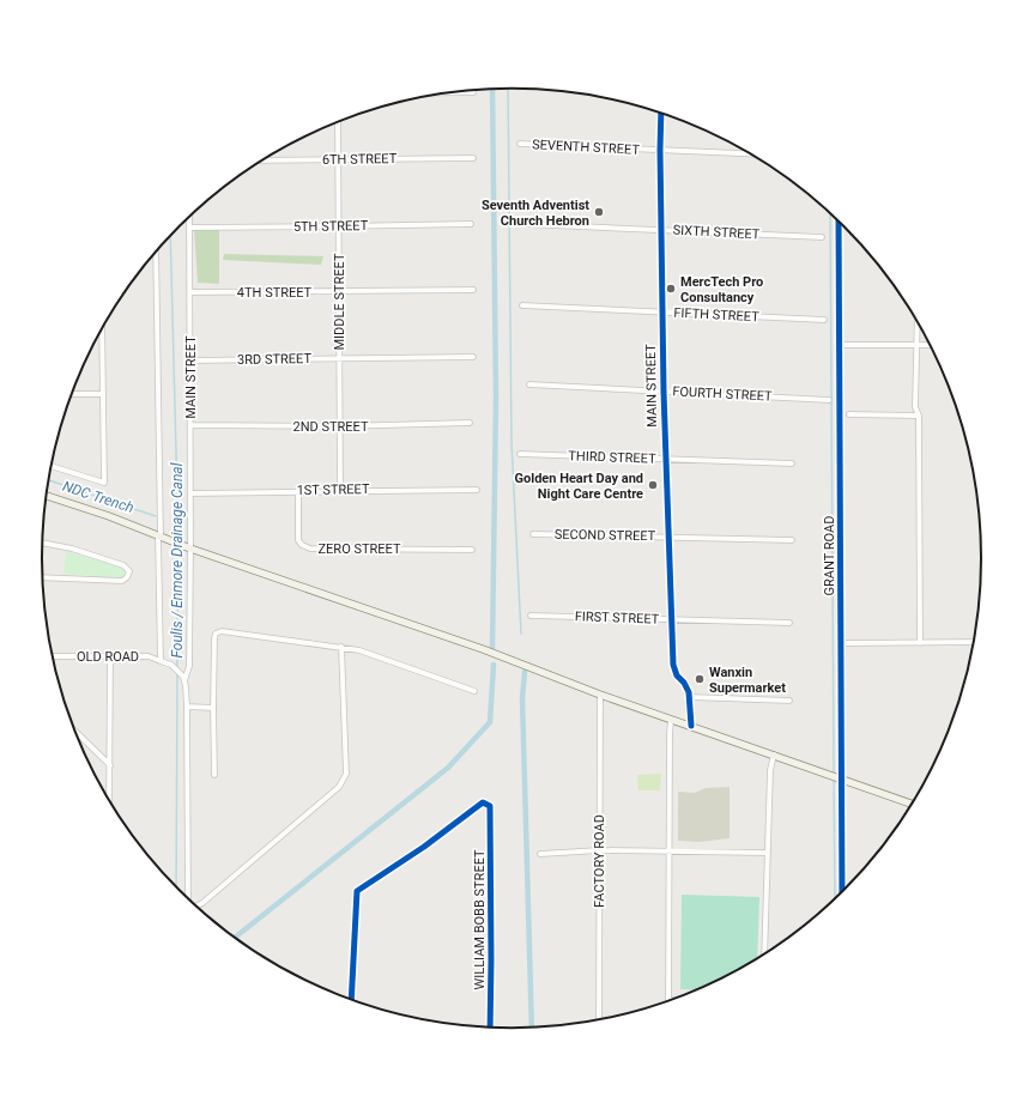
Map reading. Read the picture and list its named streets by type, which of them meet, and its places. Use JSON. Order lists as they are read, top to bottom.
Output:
{
  "streets": {
    "street": [
      "SEVENTH STREET",
      "6TH STREET",
      "5TH STREET",
      "SIXTH STREET",
      "4TH STREET",
      "MIDDLE STREET",
      "FIFTH STREET",
      "3RD STREET",
      "MAIN STREET",
      "FOURTH STREET",
      "2ND STREET",
      "THIRD STREET",
      "1ST STREET",
      "SECOND STREET",
      "ZERO STREET",
      "GRANT ROAD",
      "FIRST STREET",
      "OLD ROAD",
      "FACTORY ROAD",
      "WILLIAM BOBB STREET"
    ]
  },
  "crossings": [
    ["SEVENTH STREET", "MAIN STREET"],
    ["6TH STREET", "MIDDLE STREET"],
    ["5TH STREET", "MIDDLE STREET"],
    ["5TH STREET", "MAIN STREET"],
    ["SIXTH STREET", "MAIN STREET"],
    ["4TH STREET", "MIDDLE STREET"],
    ["4TH STREET", "MAIN STREET"],
    ["MIDDLE STREET", "3RD STREET"],
    ["MIDDLE STREET", "2ND STREET"],
    ["MIDDLE STREET", "1ST STREET"],
    ["FIFTH STREET", "MAIN STREET"],
    ["3RD STREET", "MAIN STREET"],
    ["MAIN STREET", "FOURTH STREET"],
    ["MAIN STREET", "2ND STREET"],
    ["MAIN STREET", "THIRD STREET"],
    ["MAIN STREET", "1ST STREET"],
    ["MAIN STREET", "SECOND STREET"],
    ["MAIN STREET", "FIRST STREET"],
    ["MAIN STREET", "OLD ROAD"],
    ["1ST STREET", "ZERO STREET"]
  ],
  "water": ["NDC Trench", "Foulis / Enmore Drainage Canal"],
  "places": [
    "Seventh Adventist Church Hebron",
    "MercTech Pro Consultancy",
    "Golden Heart Day and Night Care Centre",
    "Wanxin Supermarket"
  ]
}
